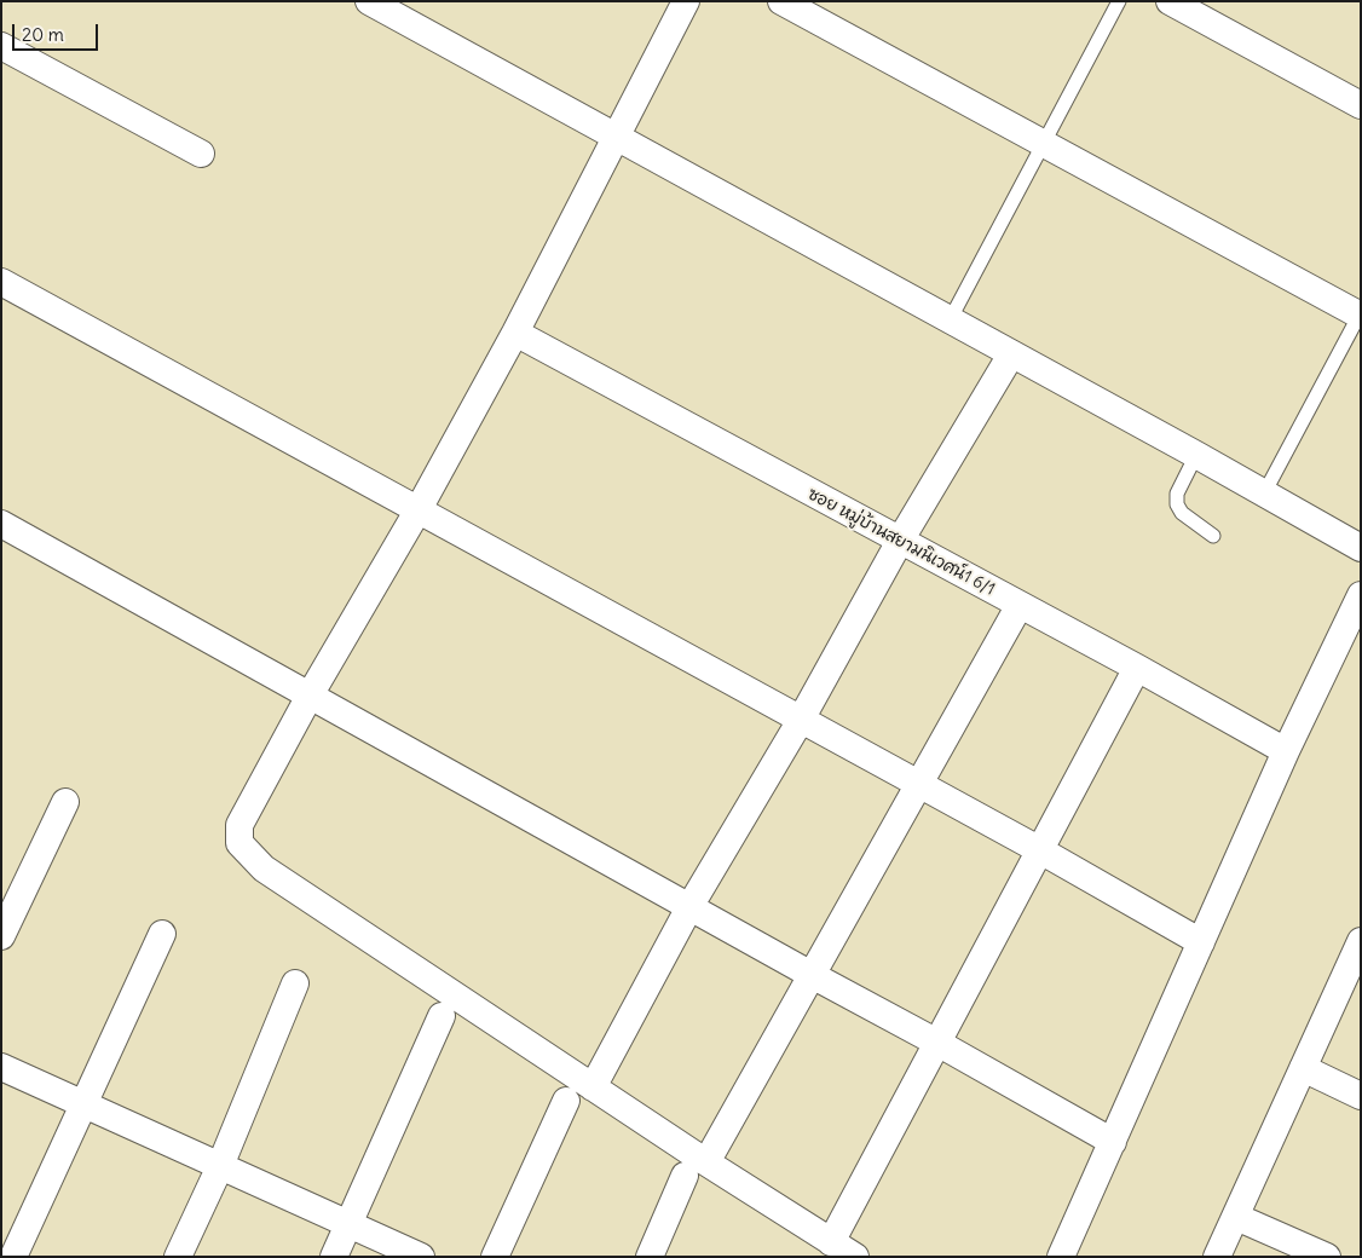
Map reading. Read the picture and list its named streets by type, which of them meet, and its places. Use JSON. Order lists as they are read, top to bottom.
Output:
{
  "streets": {
    "street": ["ซอย หมู่บ้านสยามนิเวศน์1 6/1"]
  },
  "scale_bar": "20 m"
}
